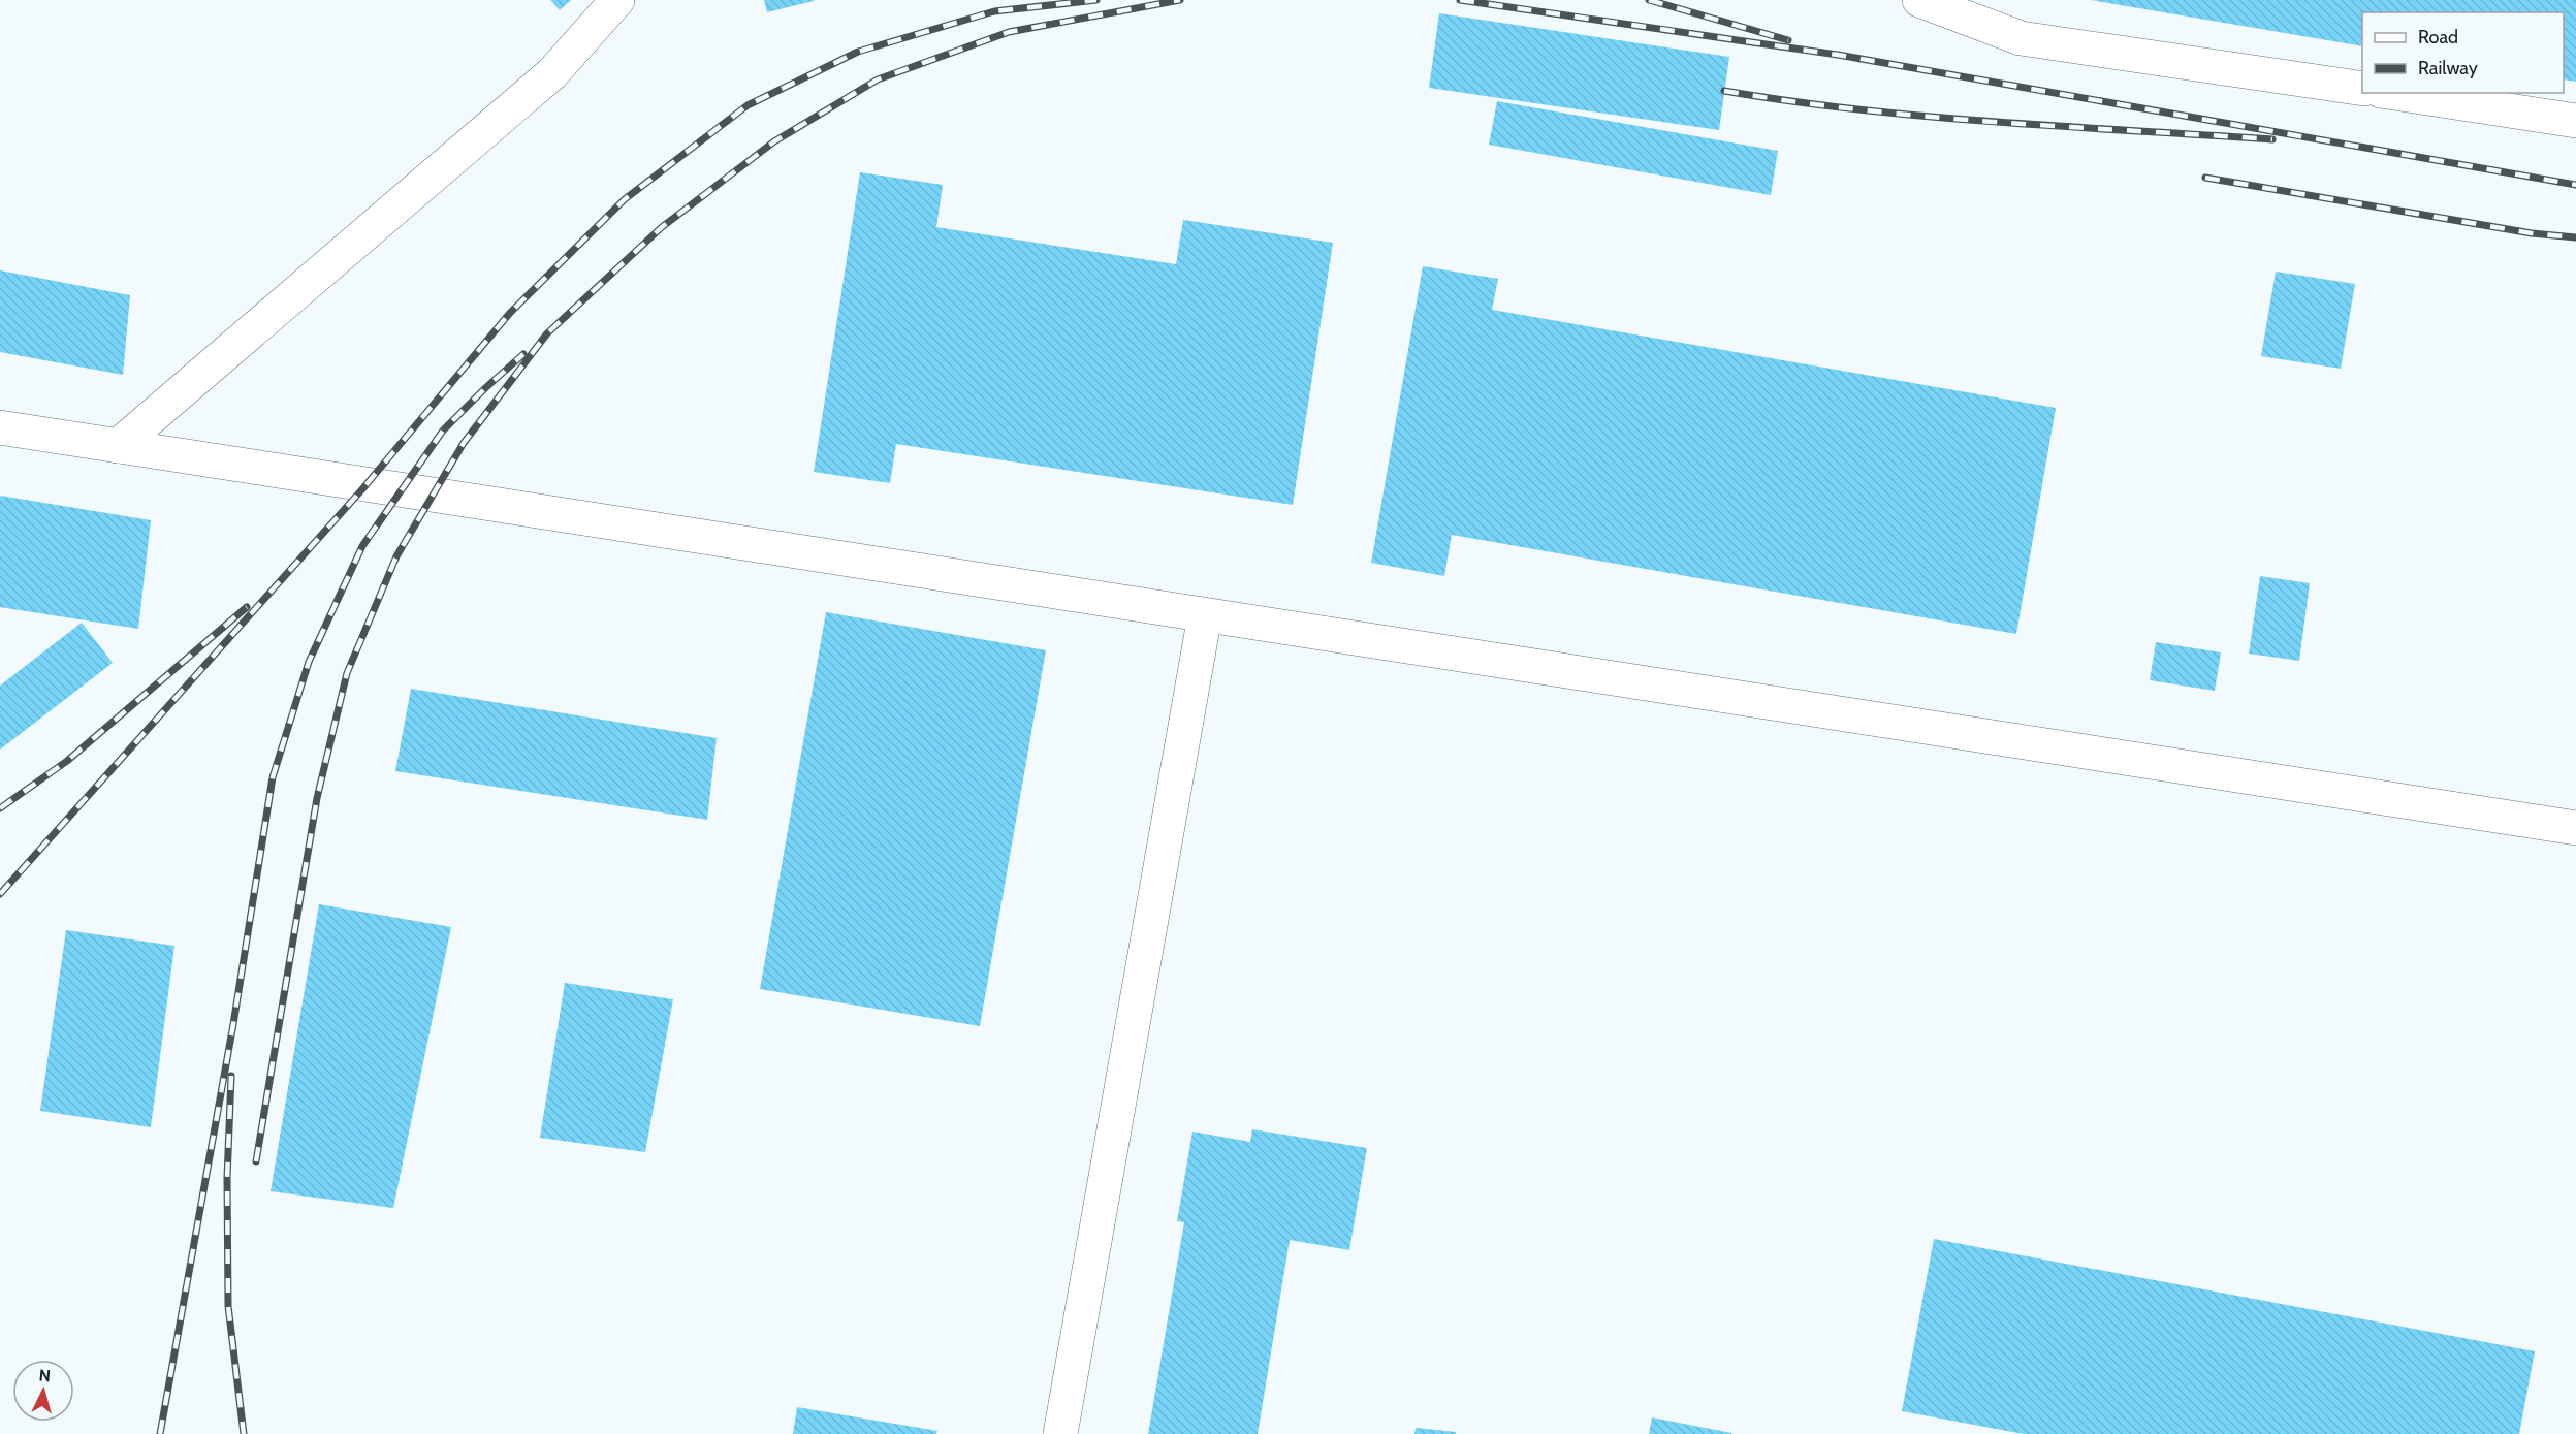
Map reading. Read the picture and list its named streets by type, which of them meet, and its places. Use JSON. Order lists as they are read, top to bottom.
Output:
{
  "legend": ["Road", "Railway"],
  "north": "top"
}
